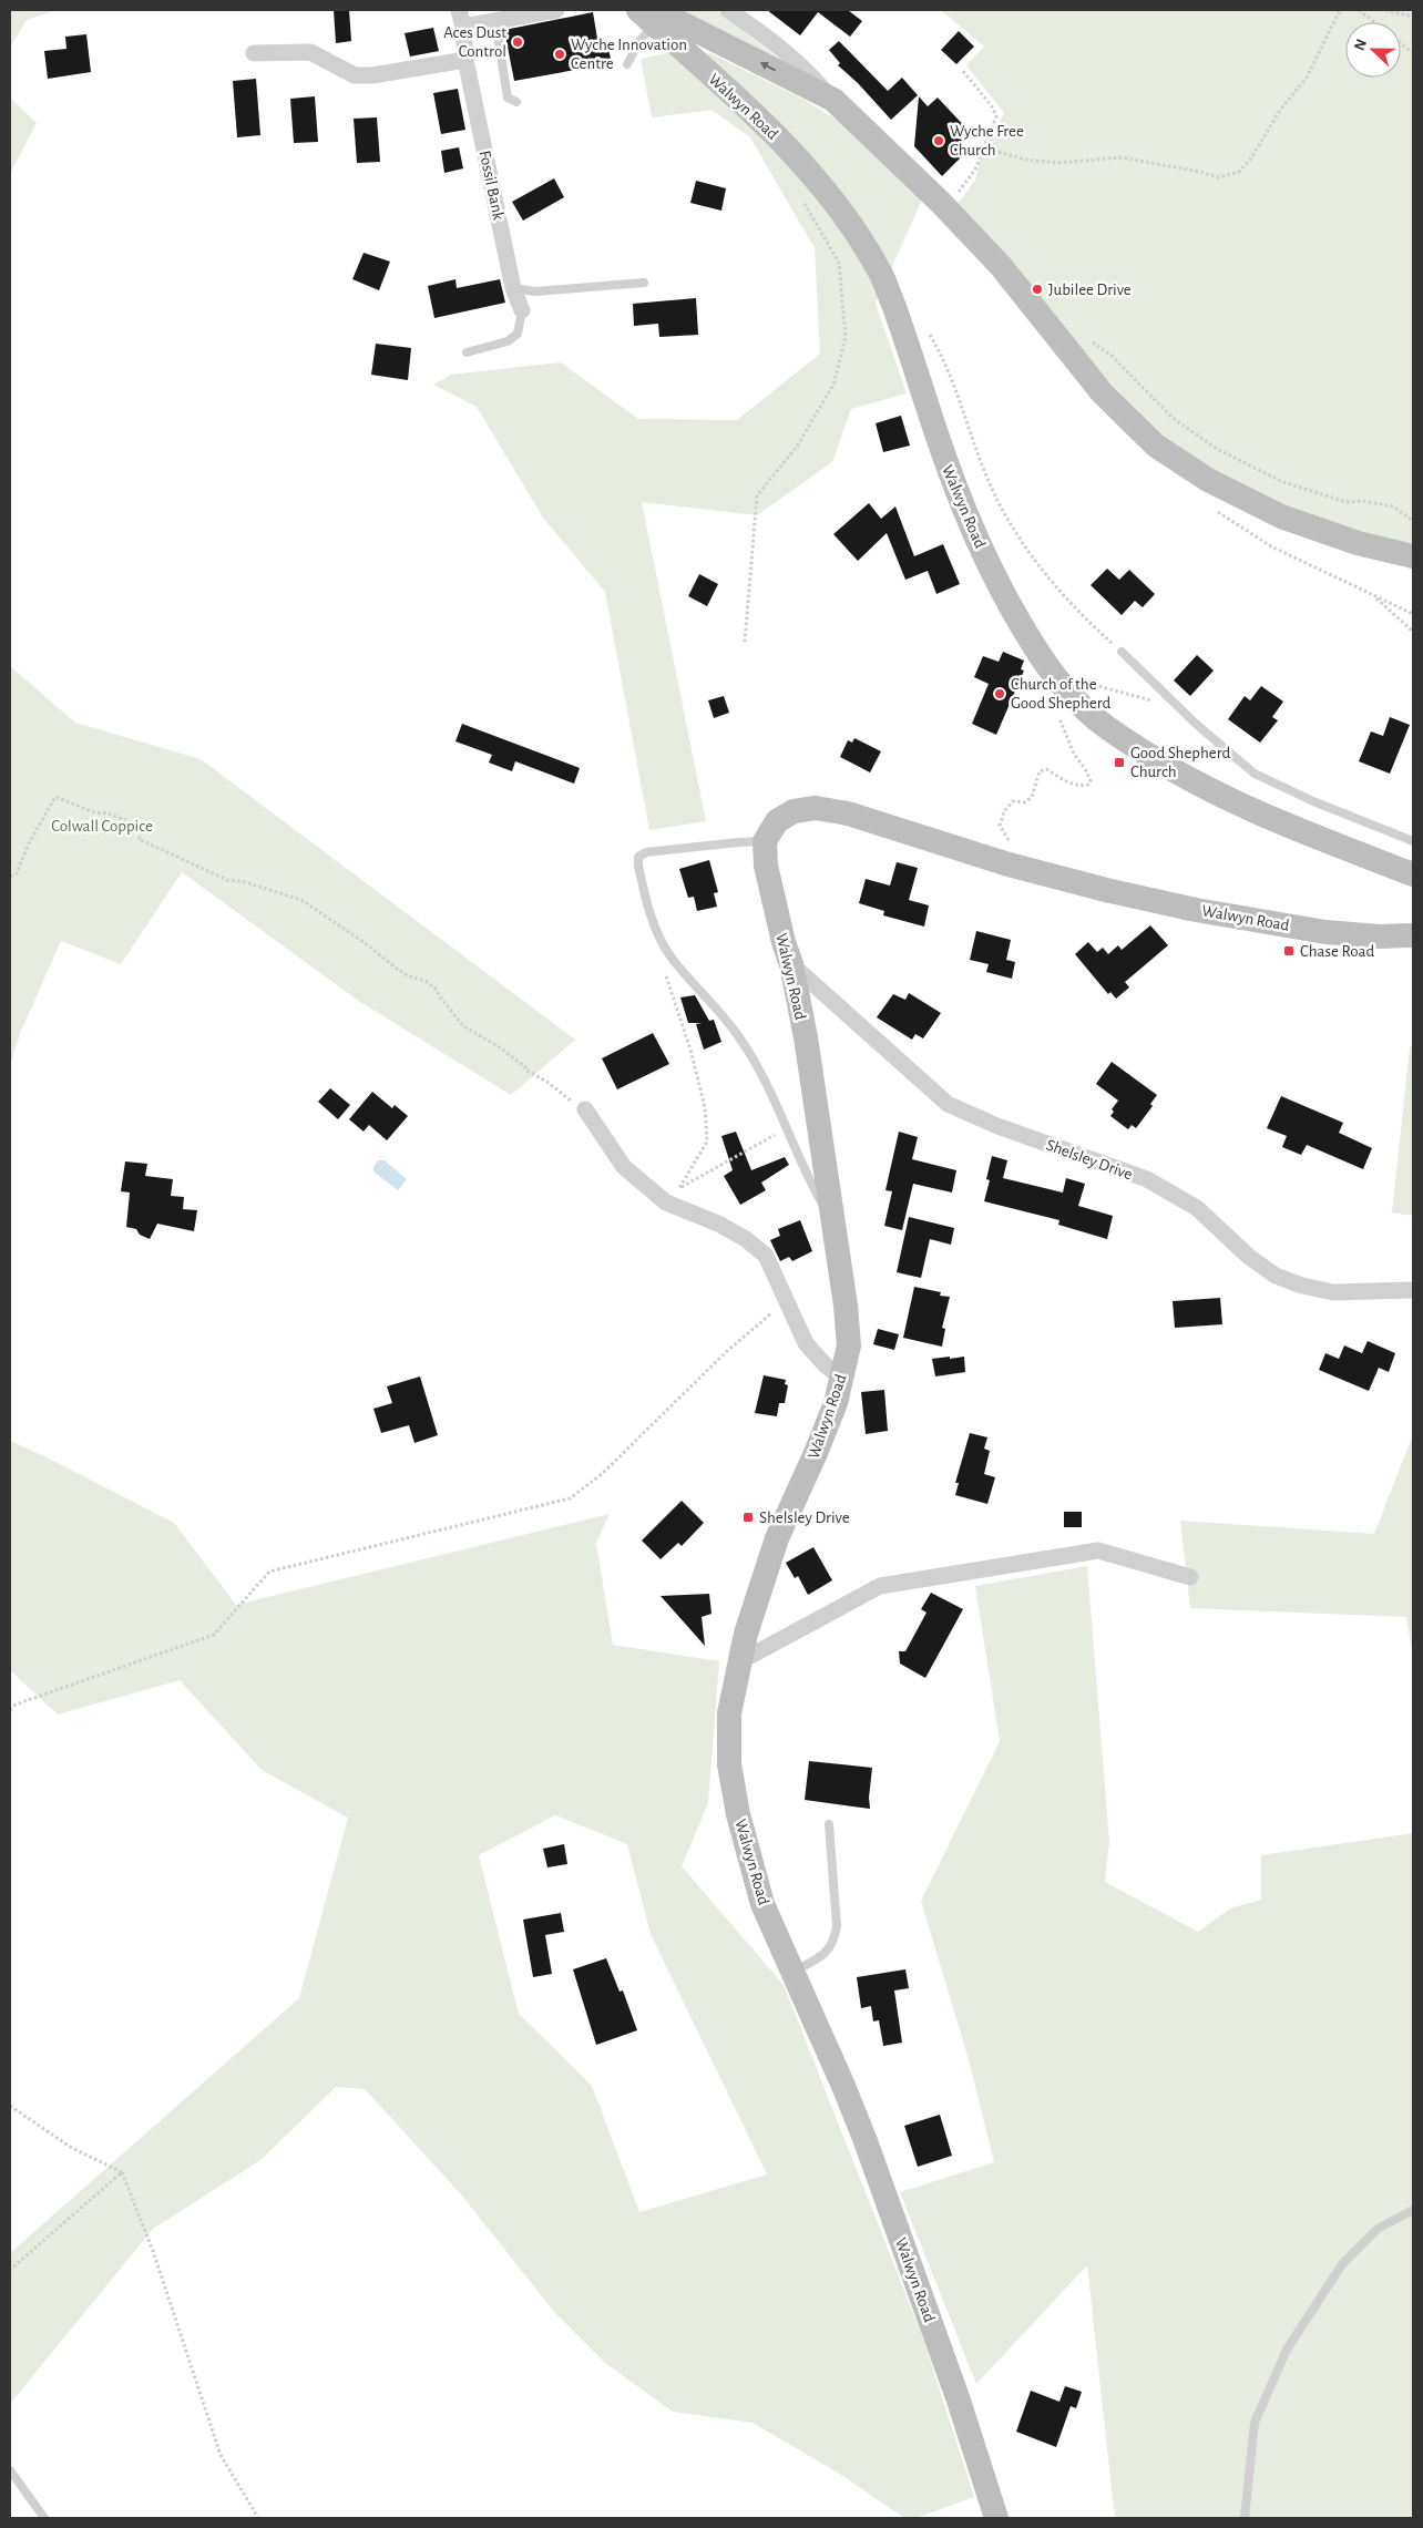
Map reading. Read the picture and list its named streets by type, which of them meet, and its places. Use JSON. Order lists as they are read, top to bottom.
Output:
{
  "streets": {
    "main road": ["Walwyn Road"],
    "street": ["Fossil Bank", "Shelsley Drive"]
  },
  "crossings": [
    ["Walwyn Road", "Shelsley Drive"]
  ],
  "parks": ["Colwall Coppice"],
  "places": {
    "other": [
      "Aces Dust Control",
      "Wyche Innovation Centre",
      "Wyche Free Church",
      "Jubilee Drive",
      "Church of the Good Shepherd"
    ],
    "transit": ["Good Shepherd Church", "Chase Road", "Shelsley Drive"]
  },
  "north": "left"
}
